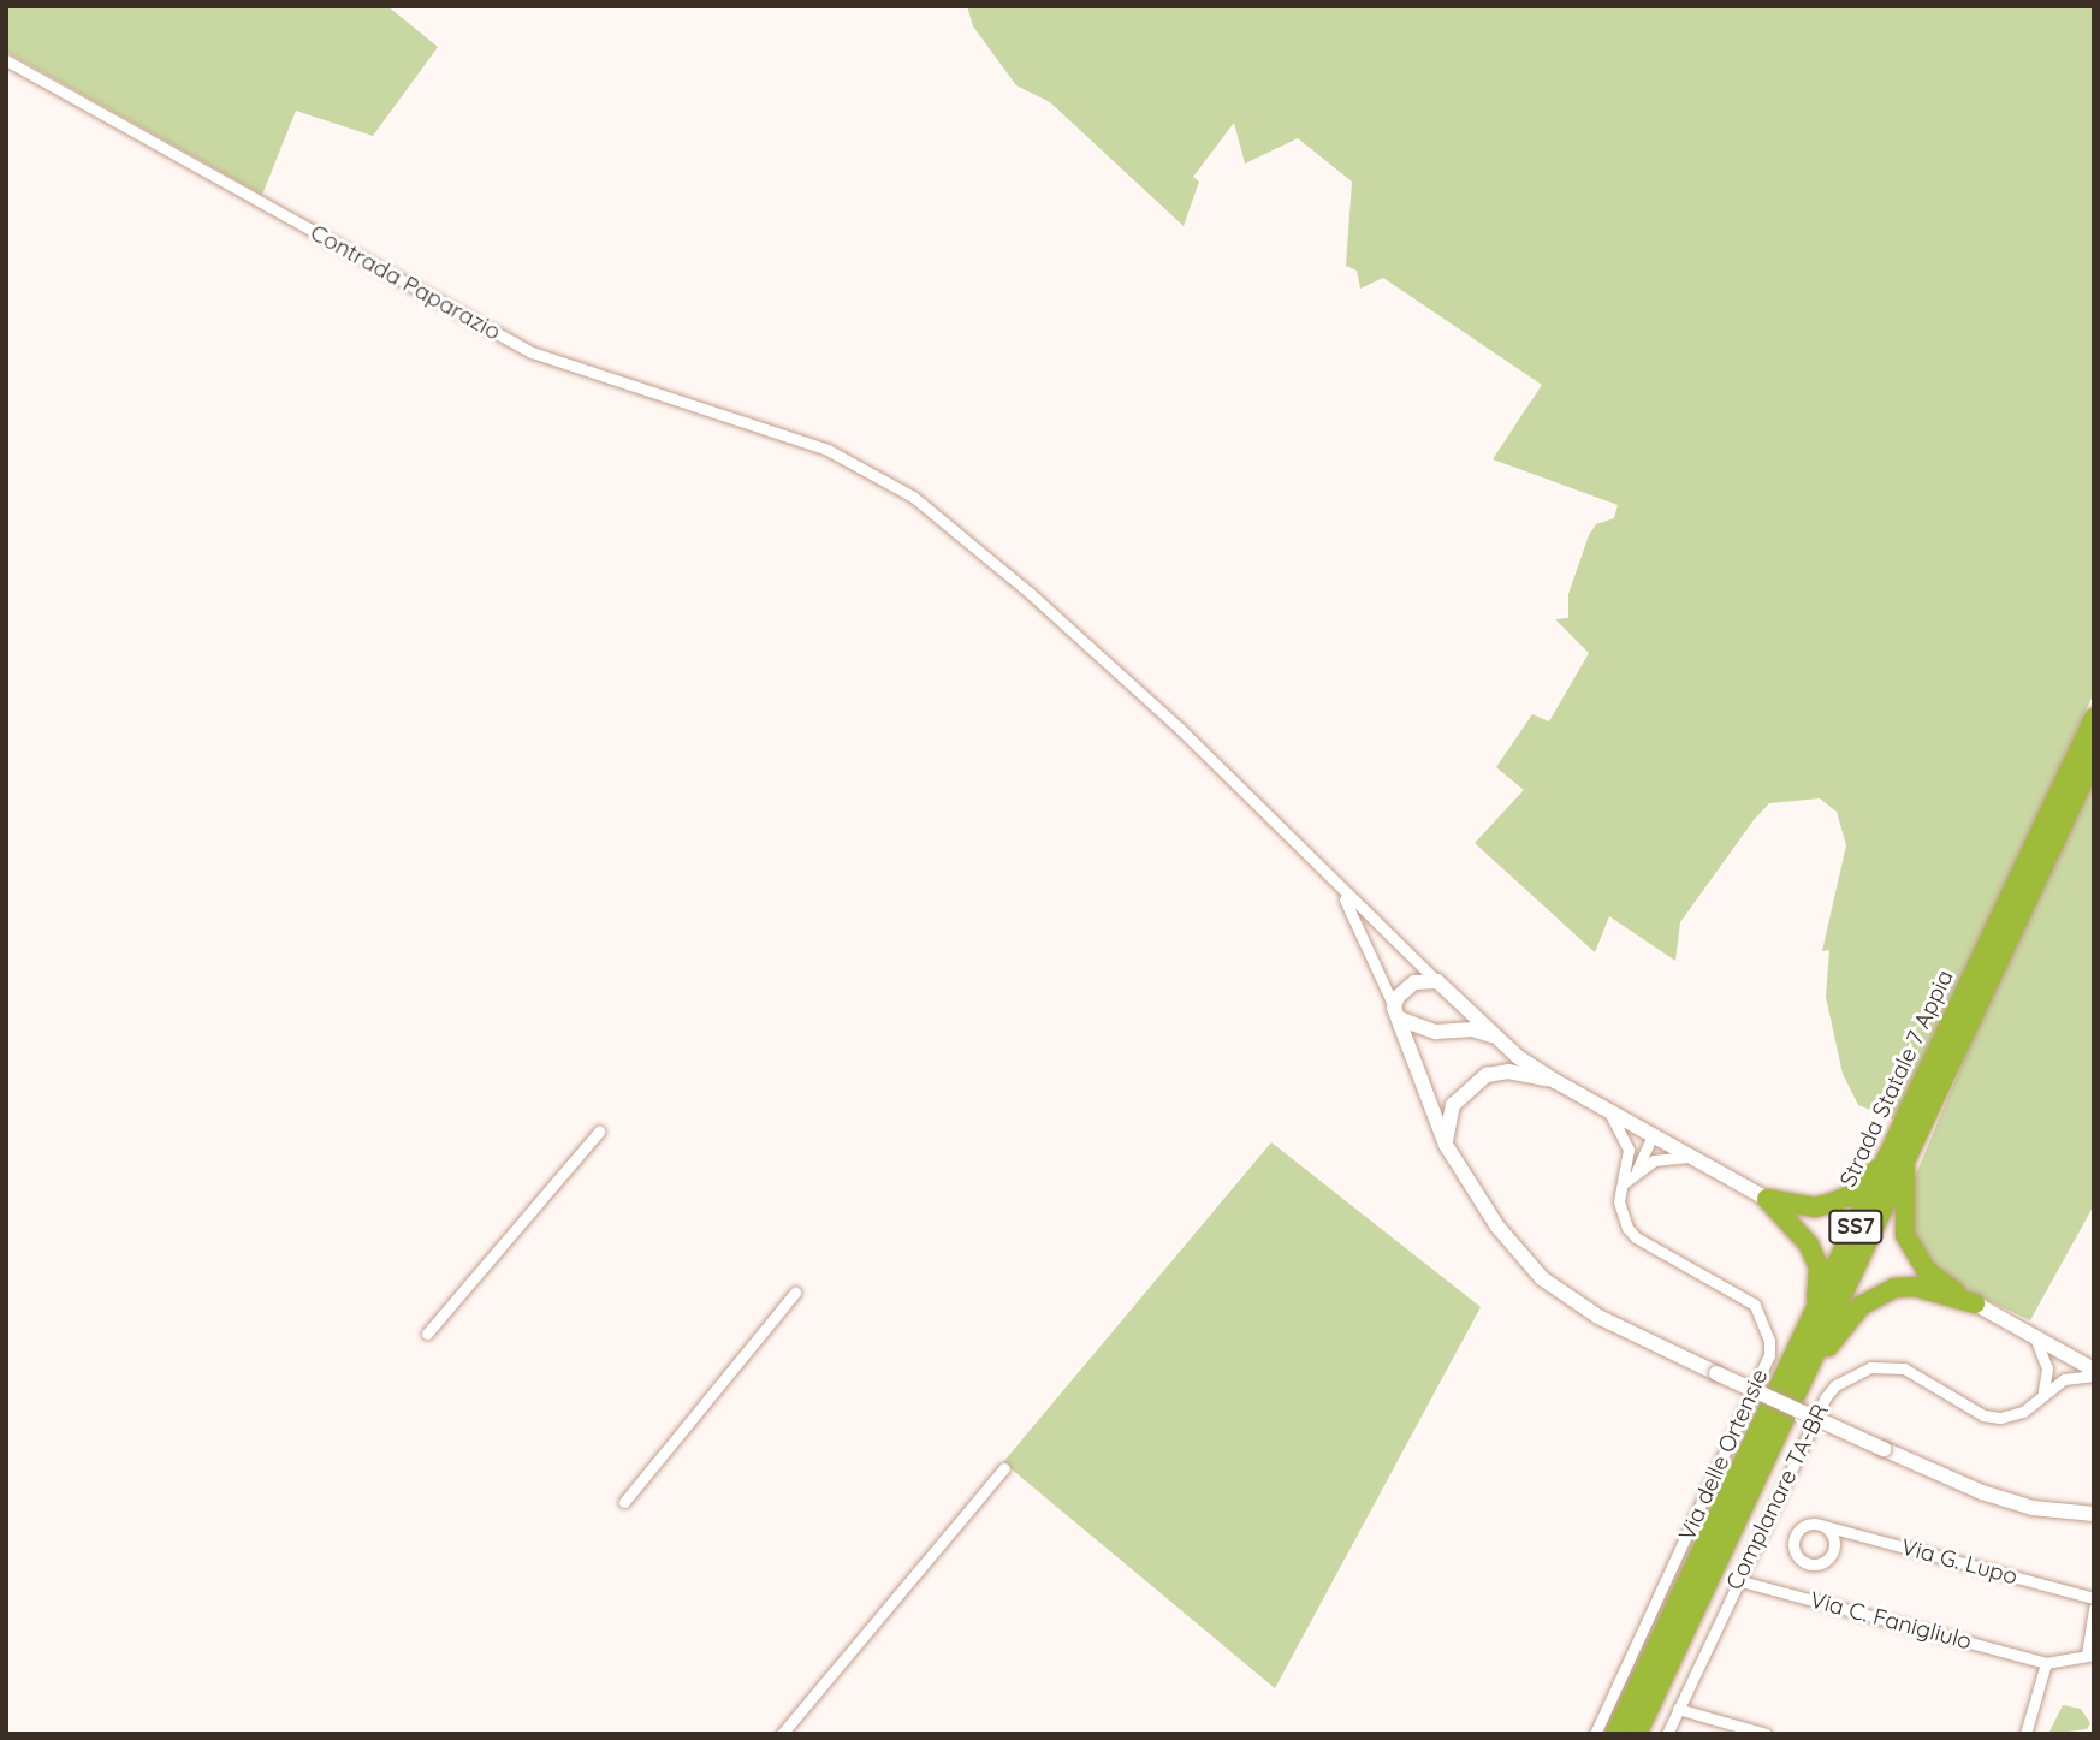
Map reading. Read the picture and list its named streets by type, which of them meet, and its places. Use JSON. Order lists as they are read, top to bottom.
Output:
{
  "streets": {
    "highway": ["Strada Statale 7 Appia", "SS7"],
    "street": [
      "Contrada Paparazio",
      "Via delle Ortensie",
      "Complanare TA-BR",
      "Via G. Lupo",
      "Via C. Fanigliulo"
    ]
  },
  "crossings": [
    ["Complanare TA-BR", "Via C. Fanigliulo"]
  ]
}
